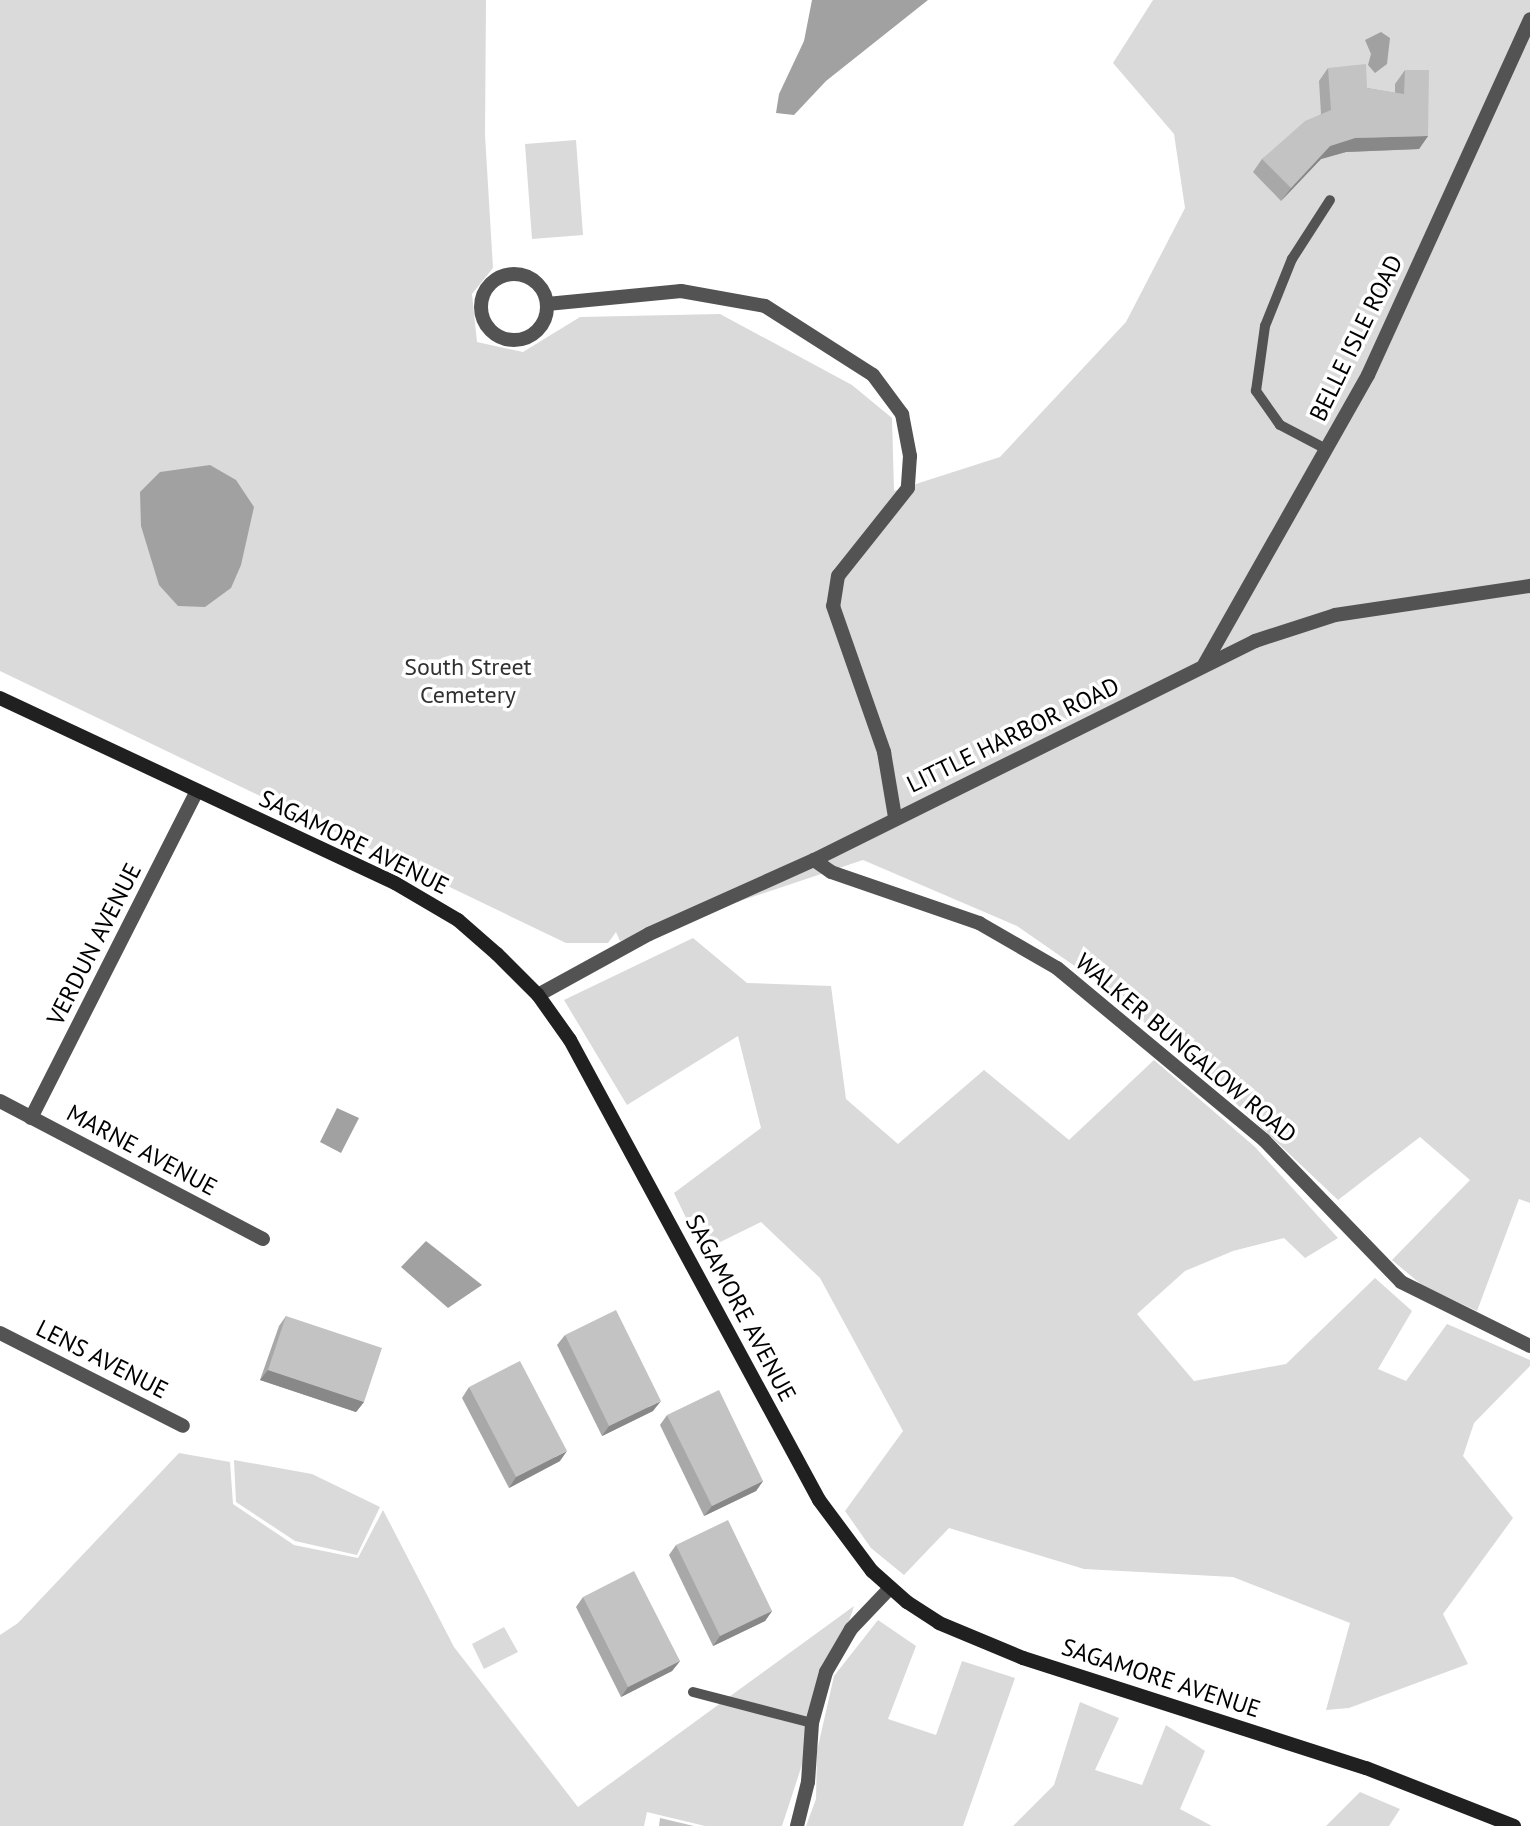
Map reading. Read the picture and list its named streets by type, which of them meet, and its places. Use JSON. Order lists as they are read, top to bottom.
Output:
{
  "streets": {
    "main road": ["SAGAMORE AVENUE"],
    "street": [
      "BELLE ISLE ROAD",
      "LITTLE HARBOR ROAD",
      "VERDUN AVENUE",
      "WALKER BUNGALOW ROAD",
      "MARNE AVENUE",
      "LENS AVENUE"
    ]
  },
  "crossings": [
    ["BELLE ISLE ROAD", "LITTLE HARBOR ROAD"],
    ["LITTLE HARBOR ROAD", "SAGAMORE AVENUE"],
    ["LITTLE HARBOR ROAD", "WALKER BUNGALOW ROAD"],
    ["SAGAMORE AVENUE", "VERDUN AVENUE"],
    ["VERDUN AVENUE", "MARNE AVENUE"]
  ],
  "parks": ["South Street Cemetery"]
}
